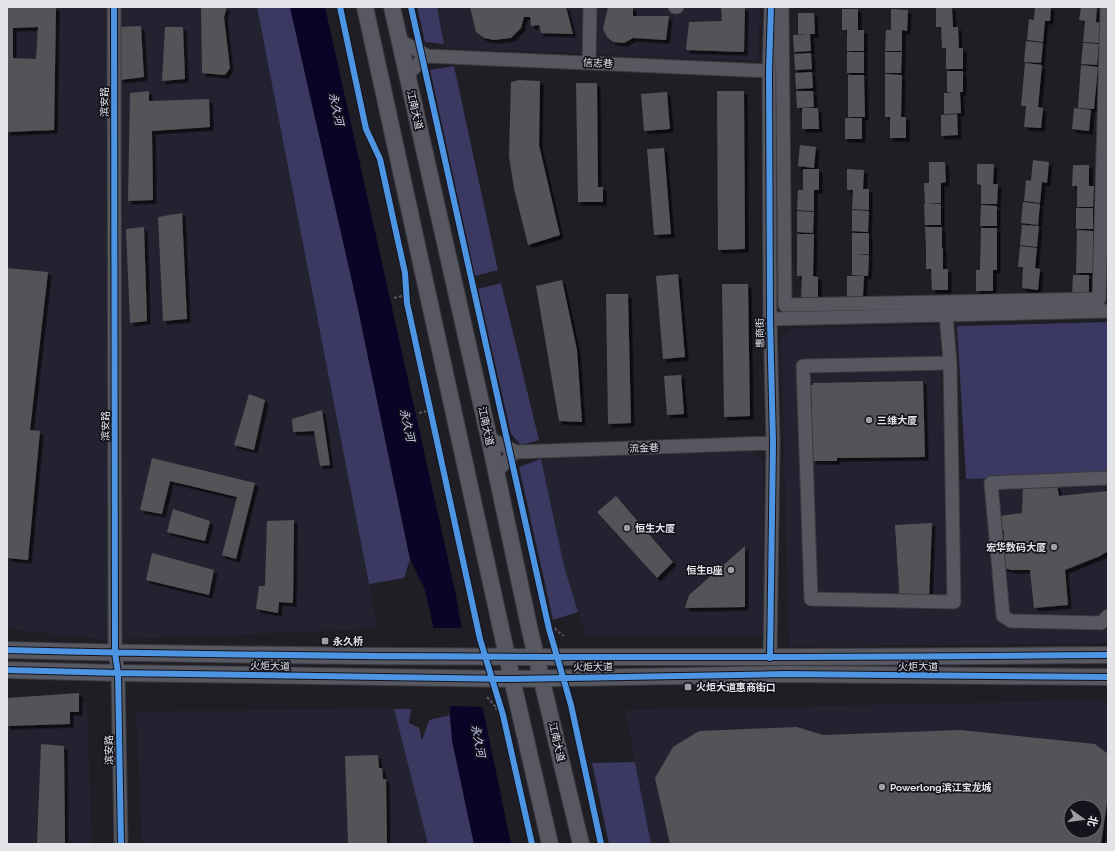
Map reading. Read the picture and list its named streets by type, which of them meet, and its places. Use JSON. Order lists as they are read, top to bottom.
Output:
{
  "streets": {
    "main road": ["江南大道", "火炬大道"],
    "street": [
      "信志巷",
      "滨安路",
      "惠商街",
      "流金巷"
    ]
  },
  "crossings": [
    ["信志巷", "江南大道"],
    ["信志巷", "惠商街"],
    ["滨安路", "火炬大道"],
    ["江南大道", "火炬大道"],
    ["惠商街", "流金巷"],
    ["惠商街", "火炬大道"]
  ],
  "water": ["永久河"],
  "places": {
    "other": [
      "三维大厦",
      "恒生大厦",
      "宏华数码大厦",
      "恒生B座",
      "Powerlong滨江宝龙城"
    ],
    "transit": ["永久桥", "火炬大道惠商街口"]
  },
  "north": "right"
}
